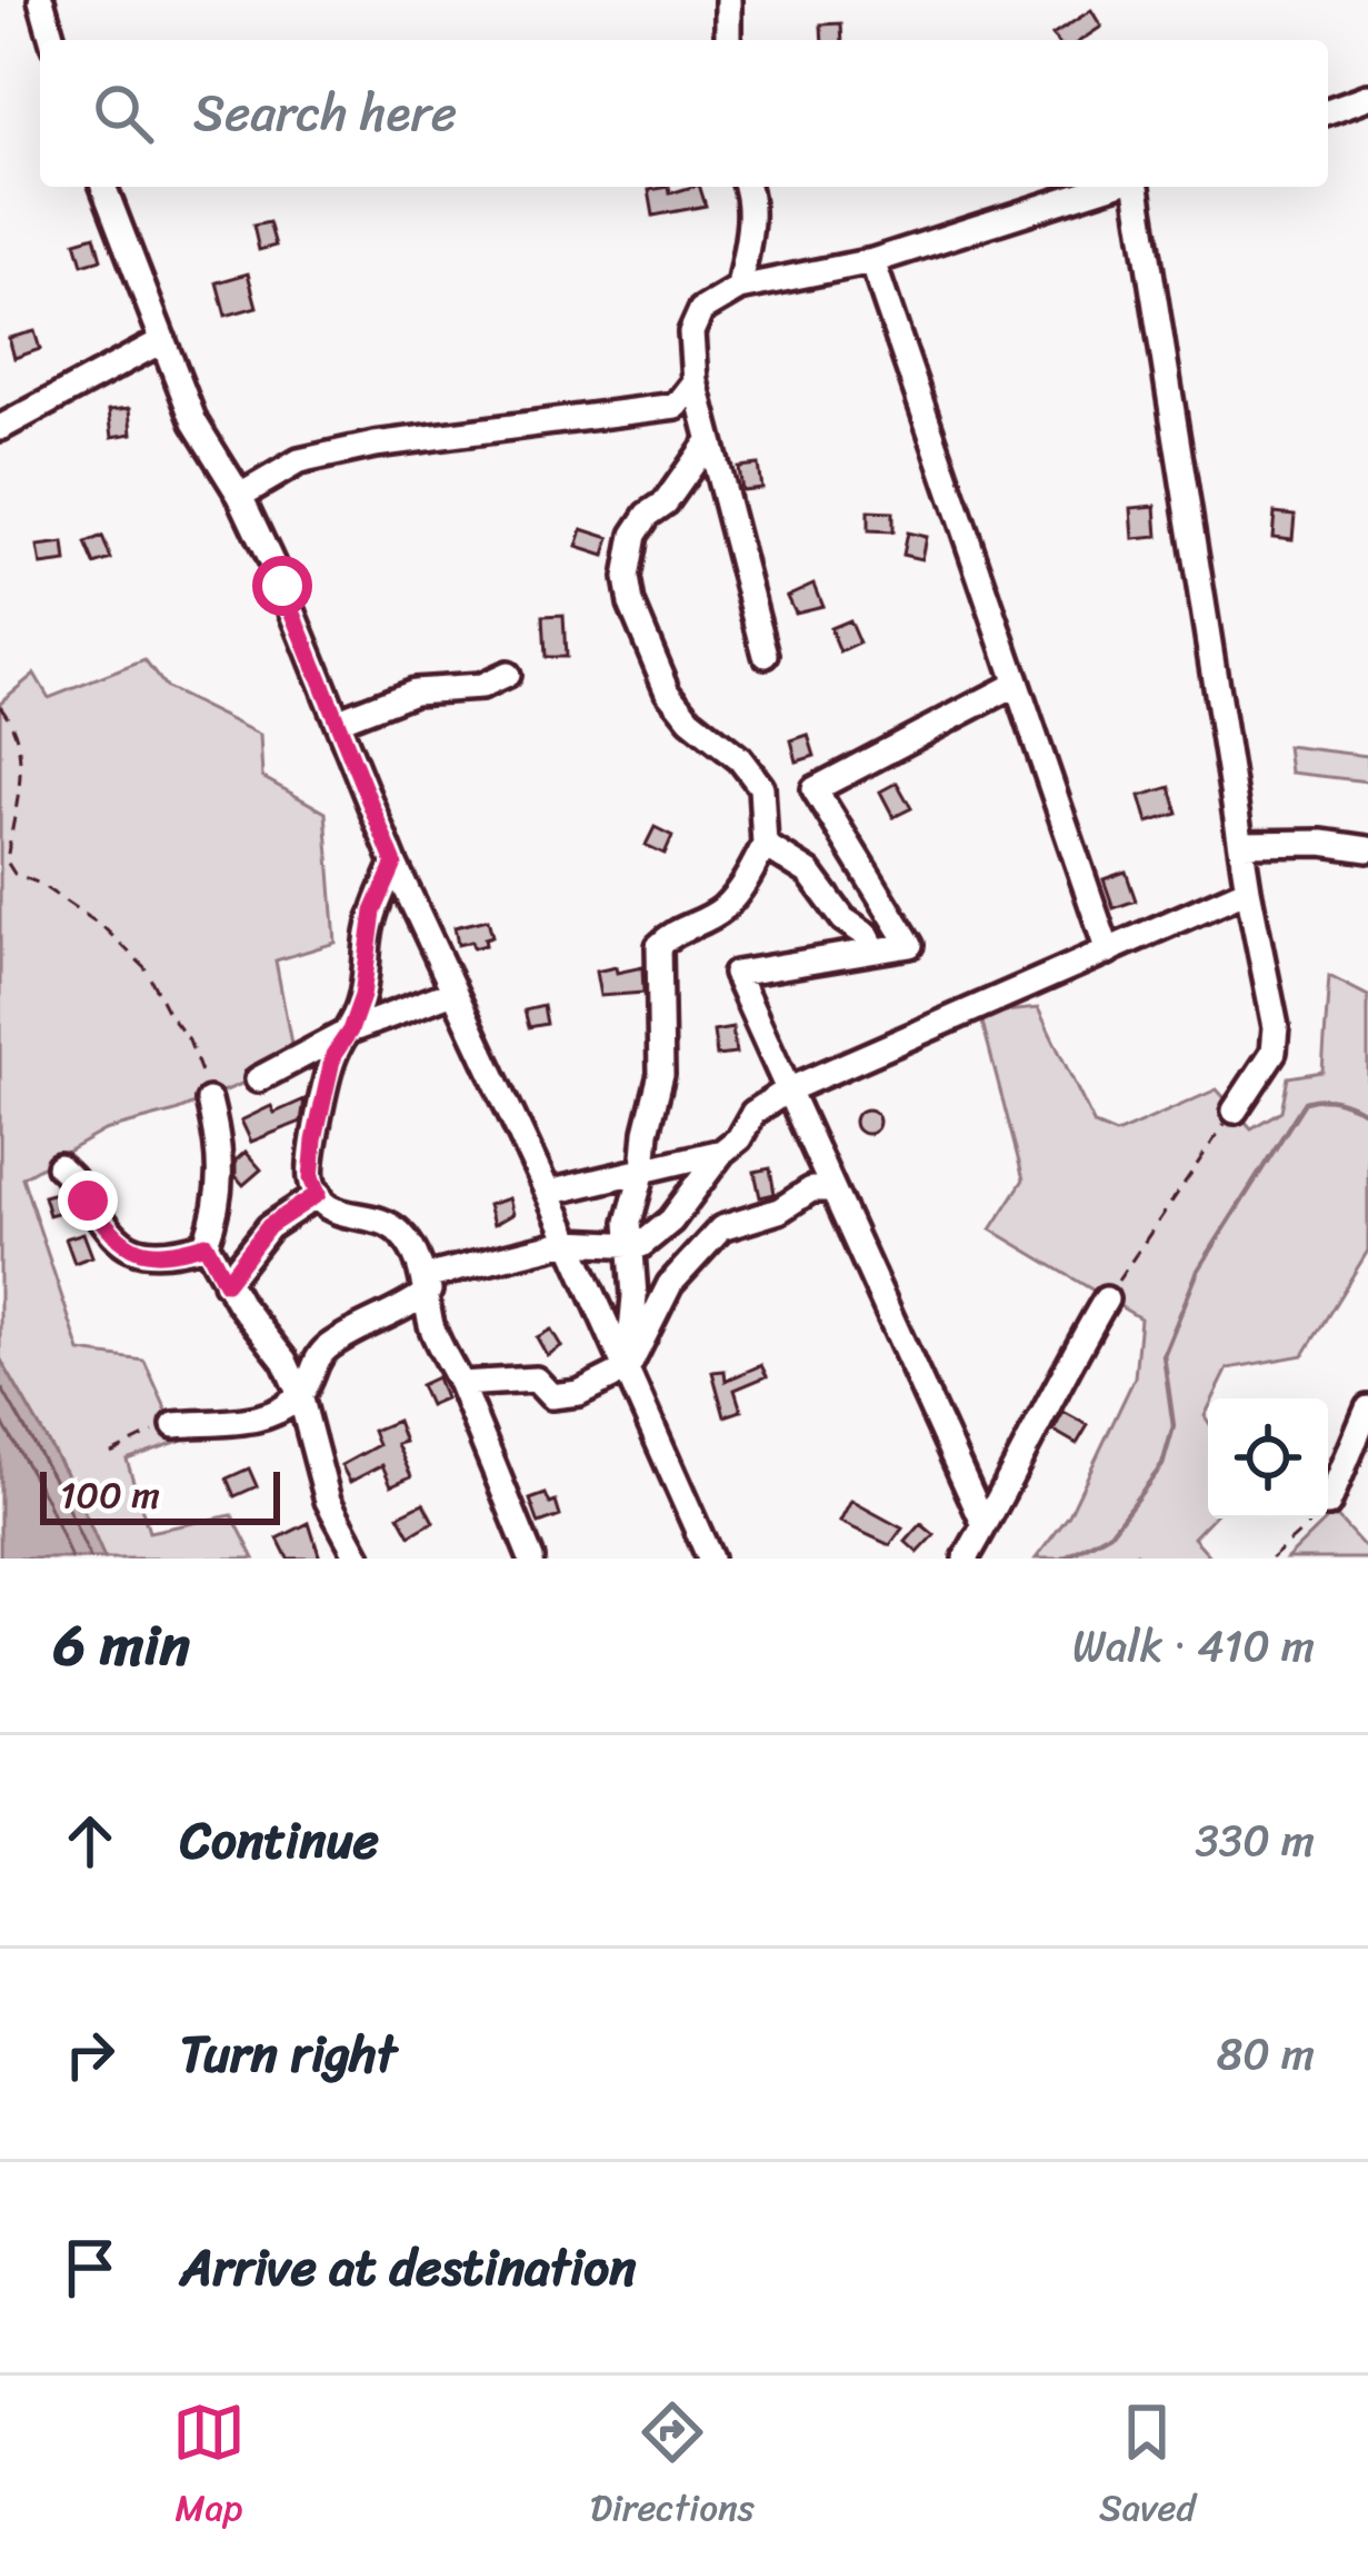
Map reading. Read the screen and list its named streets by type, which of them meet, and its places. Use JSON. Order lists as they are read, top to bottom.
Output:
{
  "scale_bar": "100 m",
  "page": {
    "search": "Search here",
    "scale": "100 m",
    "heading": ["6 min", "Walk · 410 m"],
    "list": [
      ["Continue", "330 m"],
      ["Turn right", "80 m"],
      "Arrive at destination"
    ],
    "nav": ["Map", "Directions", "Saved"]
  }
}
